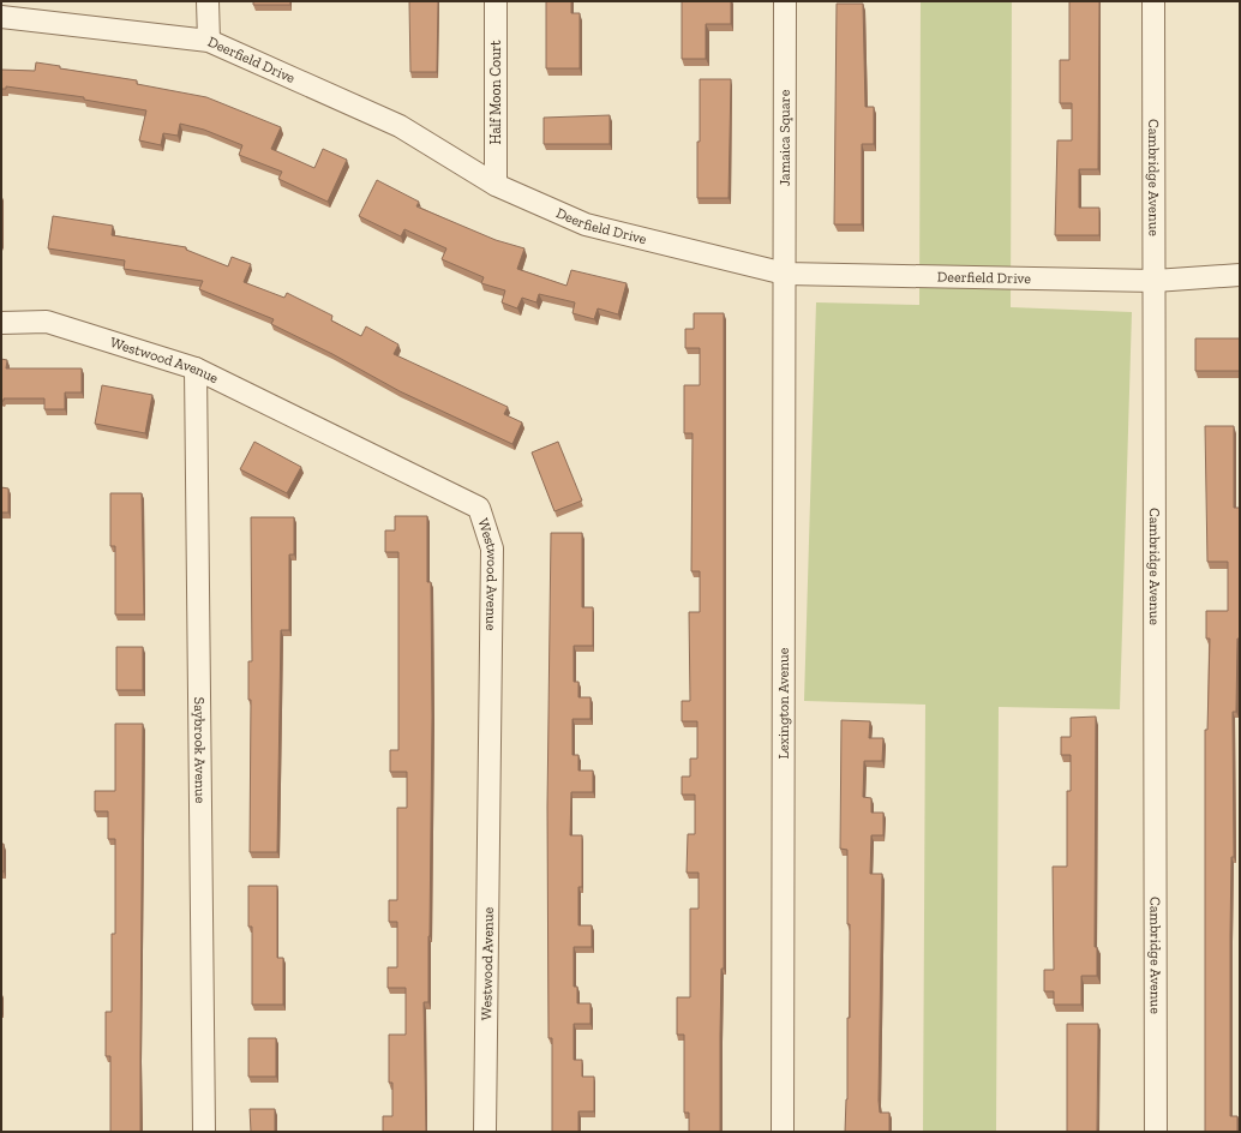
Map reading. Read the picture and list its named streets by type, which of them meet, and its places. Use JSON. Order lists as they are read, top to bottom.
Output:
{
  "streets": {
    "street": [
      "Deerfield Drive",
      "Half Moon Court",
      "Jamaica Square",
      "Cambridge Avenue",
      "Westwood Avenue",
      "Lexington Avenue",
      "Saybrook Avenue"
    ]
  },
  "crossings": [
    ["Deerfield Drive", "Half Moon Court"],
    ["Deerfield Drive", "Jamaica Square"],
    ["Deerfield Drive", "Cambridge Avenue"],
    ["Deerfield Drive", "Lexington Avenue"],
    ["Jamaica Square", "Lexington Avenue"],
    ["Westwood Avenue", "Saybrook Avenue"]
  ]
}
